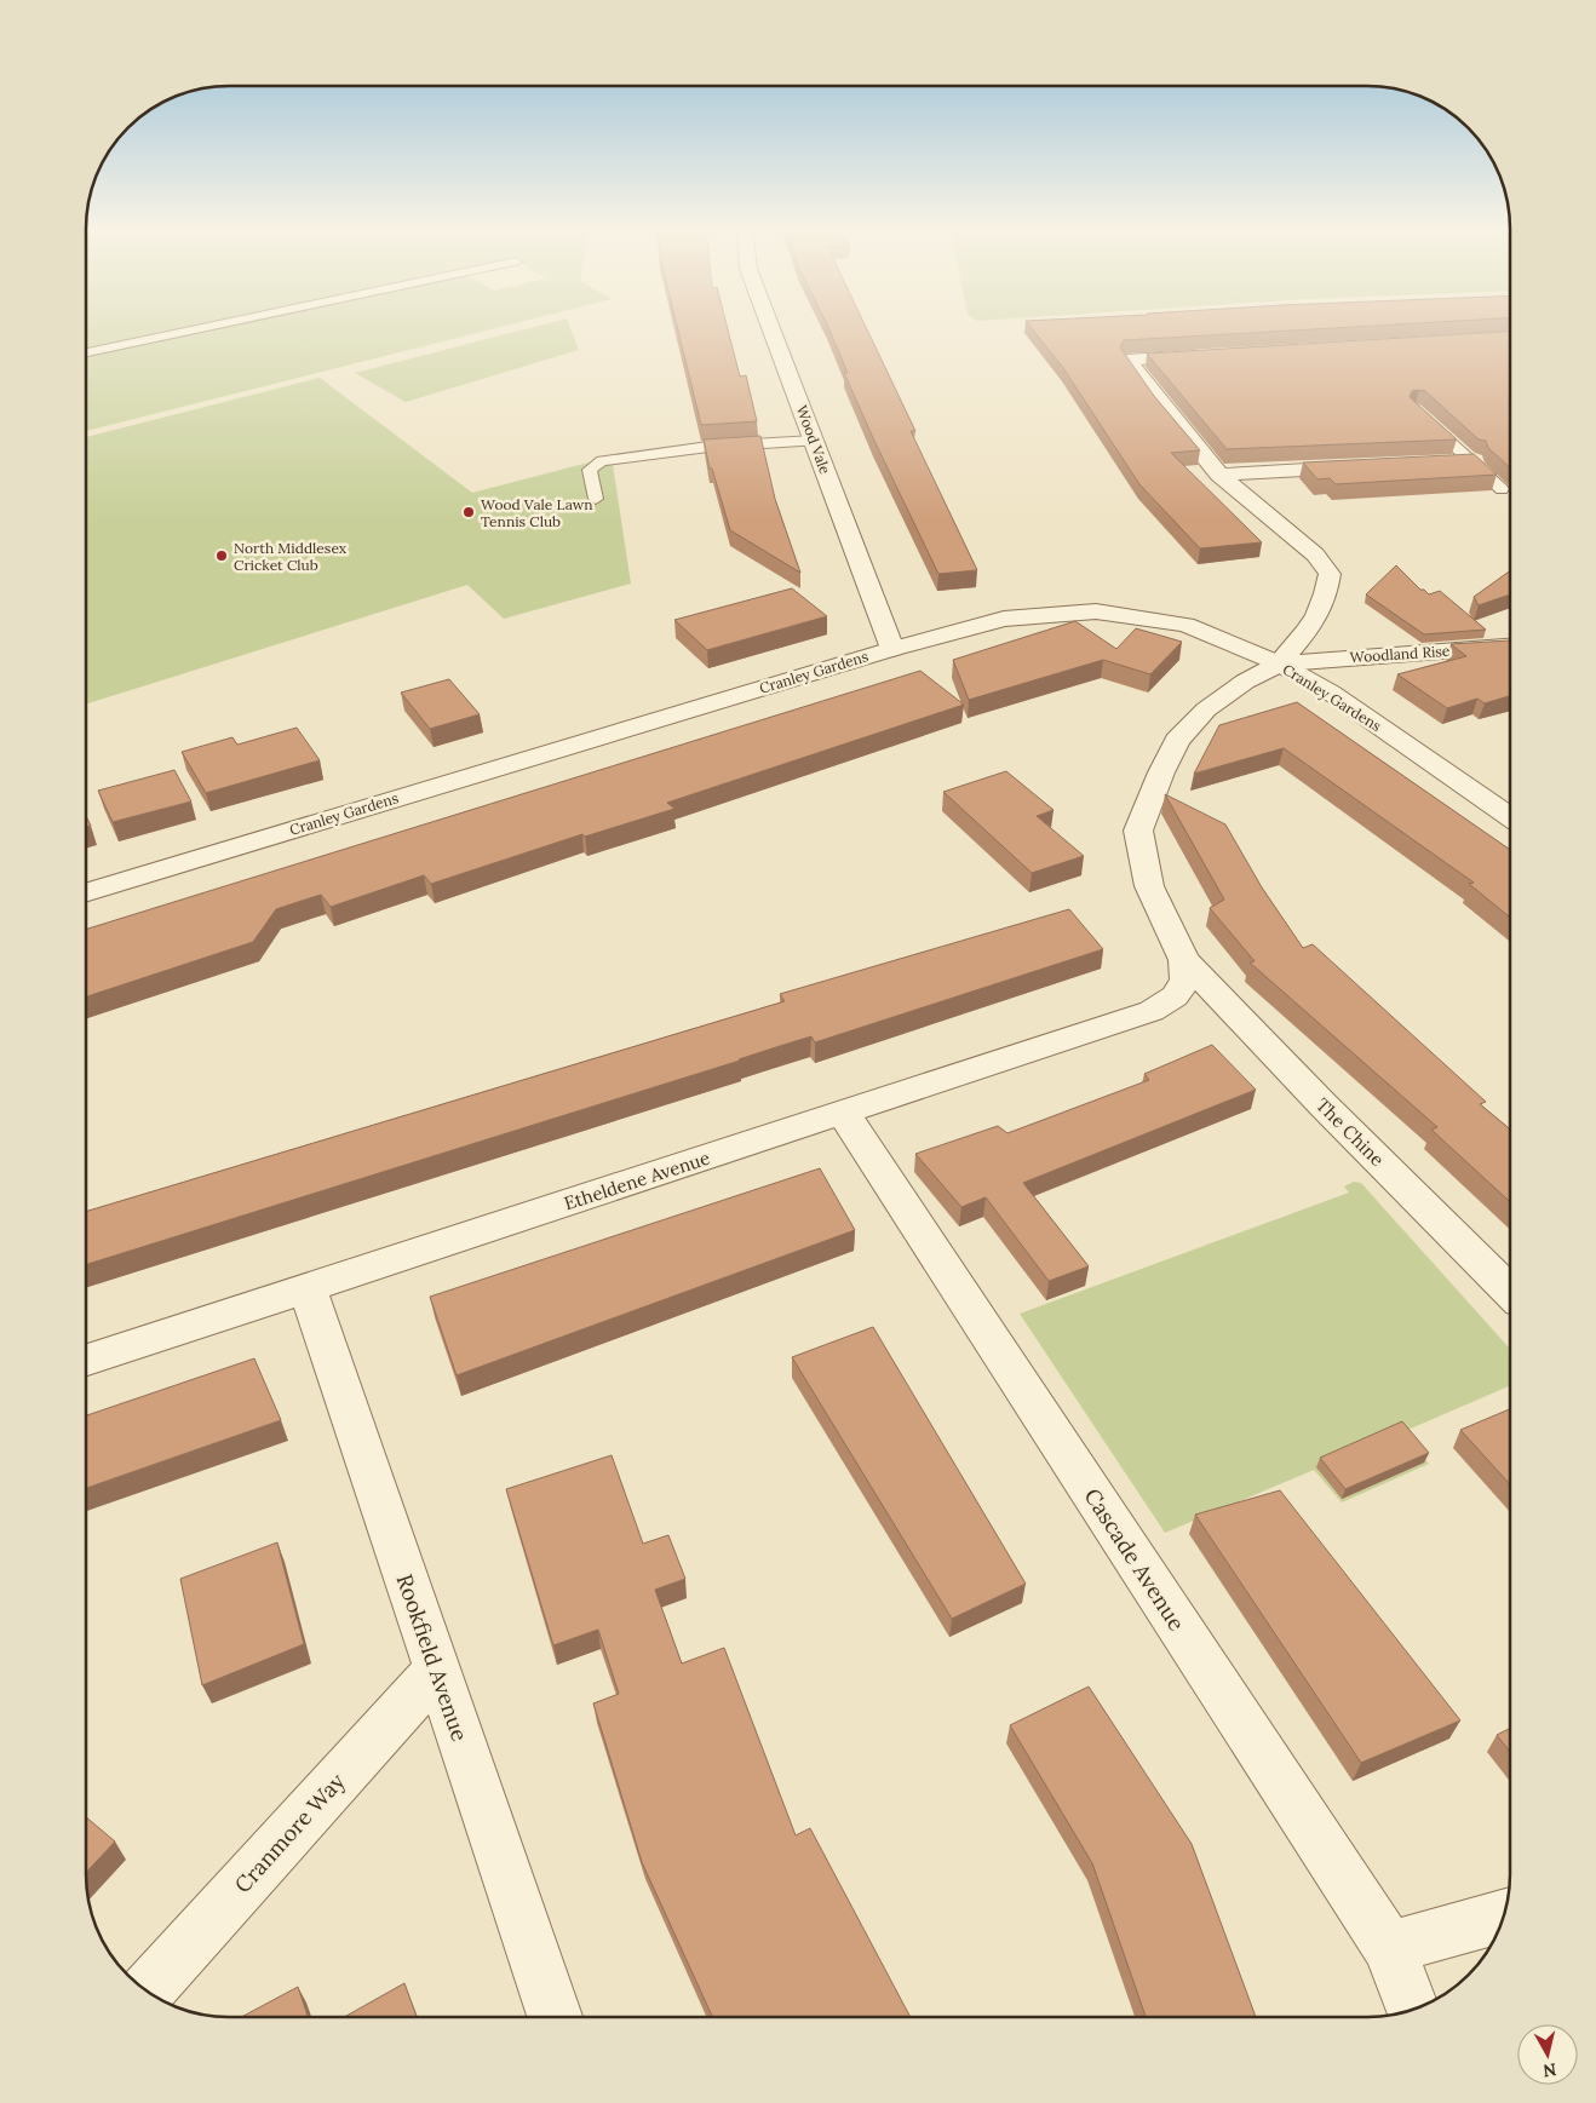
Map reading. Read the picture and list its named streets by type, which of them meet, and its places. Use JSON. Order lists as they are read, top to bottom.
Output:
{
  "streets": {
    "street": [
      "Wood Vale",
      "Woodland Rise",
      "Cranley Gardens",
      "The Chine",
      "Etheldene Avenue",
      "Cascade Avenue",
      "Rookfield Avenue",
      "Cranmore Way"
    ]
  },
  "crossings": [
    ["Wood Vale", "Cranley Gardens"],
    ["Woodland Rise", "Cranley Gardens"],
    ["Woodland Rise", "The Chine"],
    ["Cranley Gardens", "The Chine"],
    ["The Chine", "Etheldene Avenue"],
    ["Etheldene Avenue", "Cascade Avenue"],
    ["Etheldene Avenue", "Rookfield Avenue"],
    ["Rookfield Avenue", "Cranmore Way"]
  ],
  "places": ["Wood Vale Lawn Tennis Club", "North Middlesex Cricket Club"],
  "north": "bottom"
}
